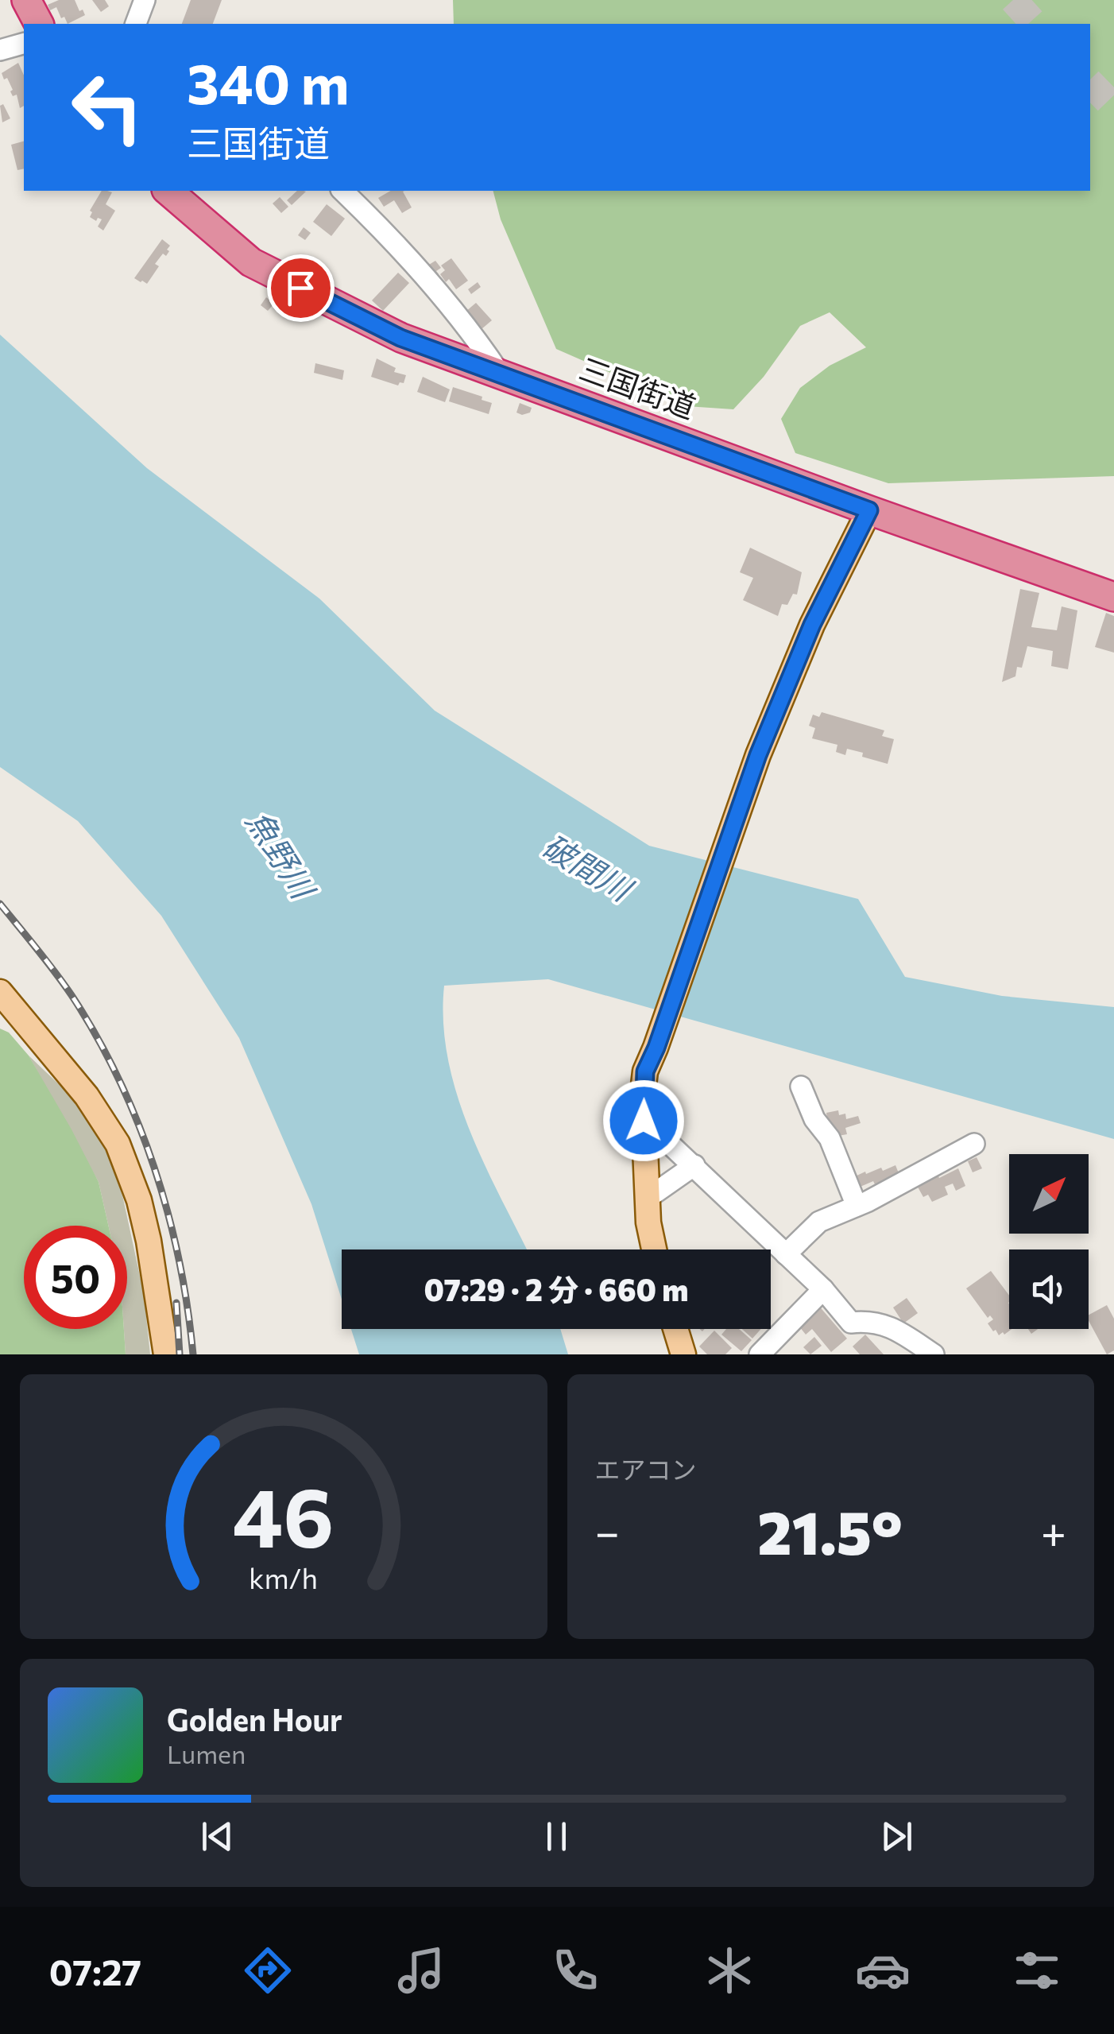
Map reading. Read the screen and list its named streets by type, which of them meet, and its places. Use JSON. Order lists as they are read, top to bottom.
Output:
{
  "streets": {
    "highway": ["三国街道"]
  },
  "water": ["魚野川", "破間川"],
  "north": "top right",
  "page": {
    "turn": ["340 m", "三国街道"],
    "limit": "50",
    "trip": "07:29 · 2 分 · 660 m",
    "tile": "エアコン",
    "heat": ["−", "21.5°", "+"],
    "song": ["Golden Hour", "Lumen"],
    "tabs": "07:27",
    "gauge": ["46", "km/h"]
  }
}
